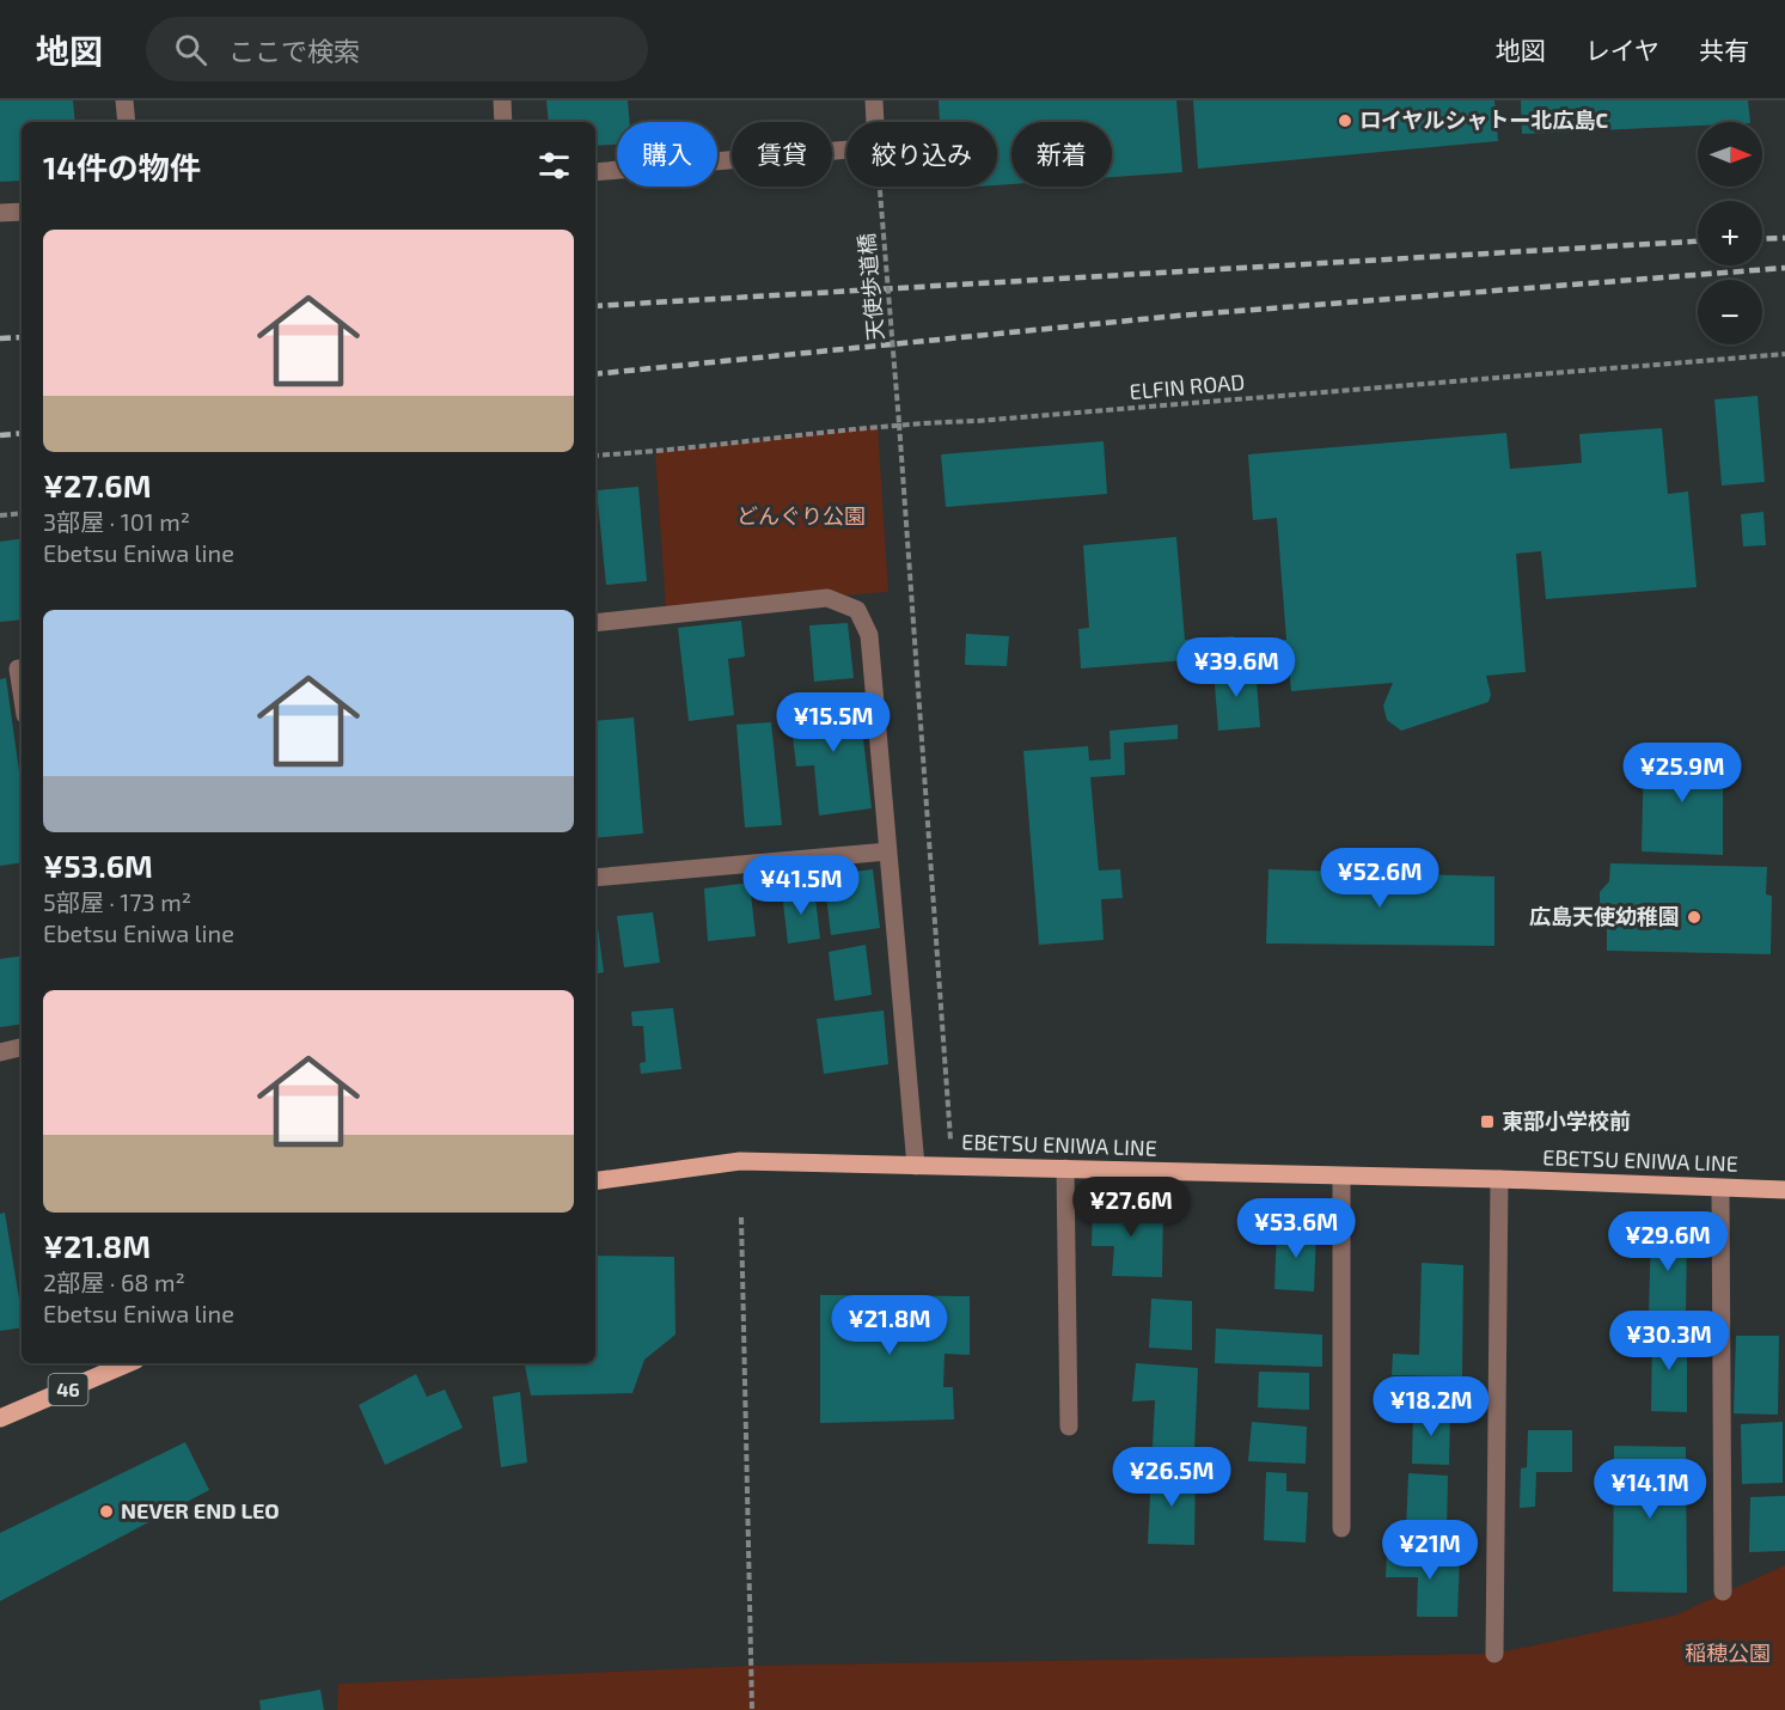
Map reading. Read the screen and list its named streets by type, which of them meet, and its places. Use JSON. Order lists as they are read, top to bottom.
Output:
{
  "streets": {
    "main road": ["EBETSU ENIWA LINE", "46"],
    "path": ["天使歩道橋", "ELFIN ROAD"]
  },
  "crossings": [
    ["天使歩道橋", "ELFIN ROAD"],
    ["天使歩道橋", "EBETSU ENIWA LINE"]
  ],
  "parks": ["どんぐり公園", "稲穂公園"],
  "places": {
    "other": ["ロイヤルシャトー北広島C", "広島天使幼稚園", "NEVER END LEO"],
    "transit": ["東部小学校前"]
  },
  "north": "right",
  "page": {
    "header": "地図",
    "search": "ここで検索",
    "nav": ["地図", "レイヤ", "共有"],
    "map_buttons": ["+", "−"],
    "chip": [
      "購入",
      "賃貸",
      "絞り込み",
      "新着"
    ],
    "heading": "14件の物件",
    "list": [
      {
        "name": "¥27.6M",
        "note": "3部屋 · 101 m² · Ebetsu Eniwa line"
      },
      {
        "name": "¥53.6M",
        "note": "5部屋 · 173 m² · Ebetsu Eniwa line"
      },
      {
        "name": "¥21.8M",
        "note": "2部屋 · 68 m² · Ebetsu Eniwa line"
      }
    ],
    "price": [
      "¥39.6M",
      "¥15.5M",
      "¥25.9M",
      "¥52.6M",
      "¥41.5M",
      "¥27.6M",
      "¥53.6M",
      "¥29.6M",
      "¥21.8M",
      "¥30.3M",
      "¥18.2M",
      "¥26.5M",
      "¥14.1M",
      "¥21M"
    ]
  }
}
